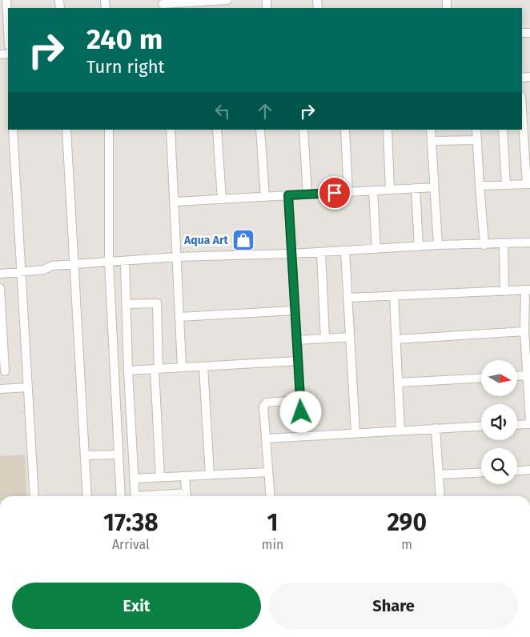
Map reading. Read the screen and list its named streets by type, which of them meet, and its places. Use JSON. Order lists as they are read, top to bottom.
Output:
{
  "places": {
    "shop": ["Aqua Art"]
  },
  "north": "right",
  "page": {
    "turn": ["240 m", "Turn right"],
    "eta": [
      "17:38",
      "Arrival",
      "1",
      "min",
      "290",
      "m"
    ],
    "buttons": ["Exit", "Share"]
  }
}
